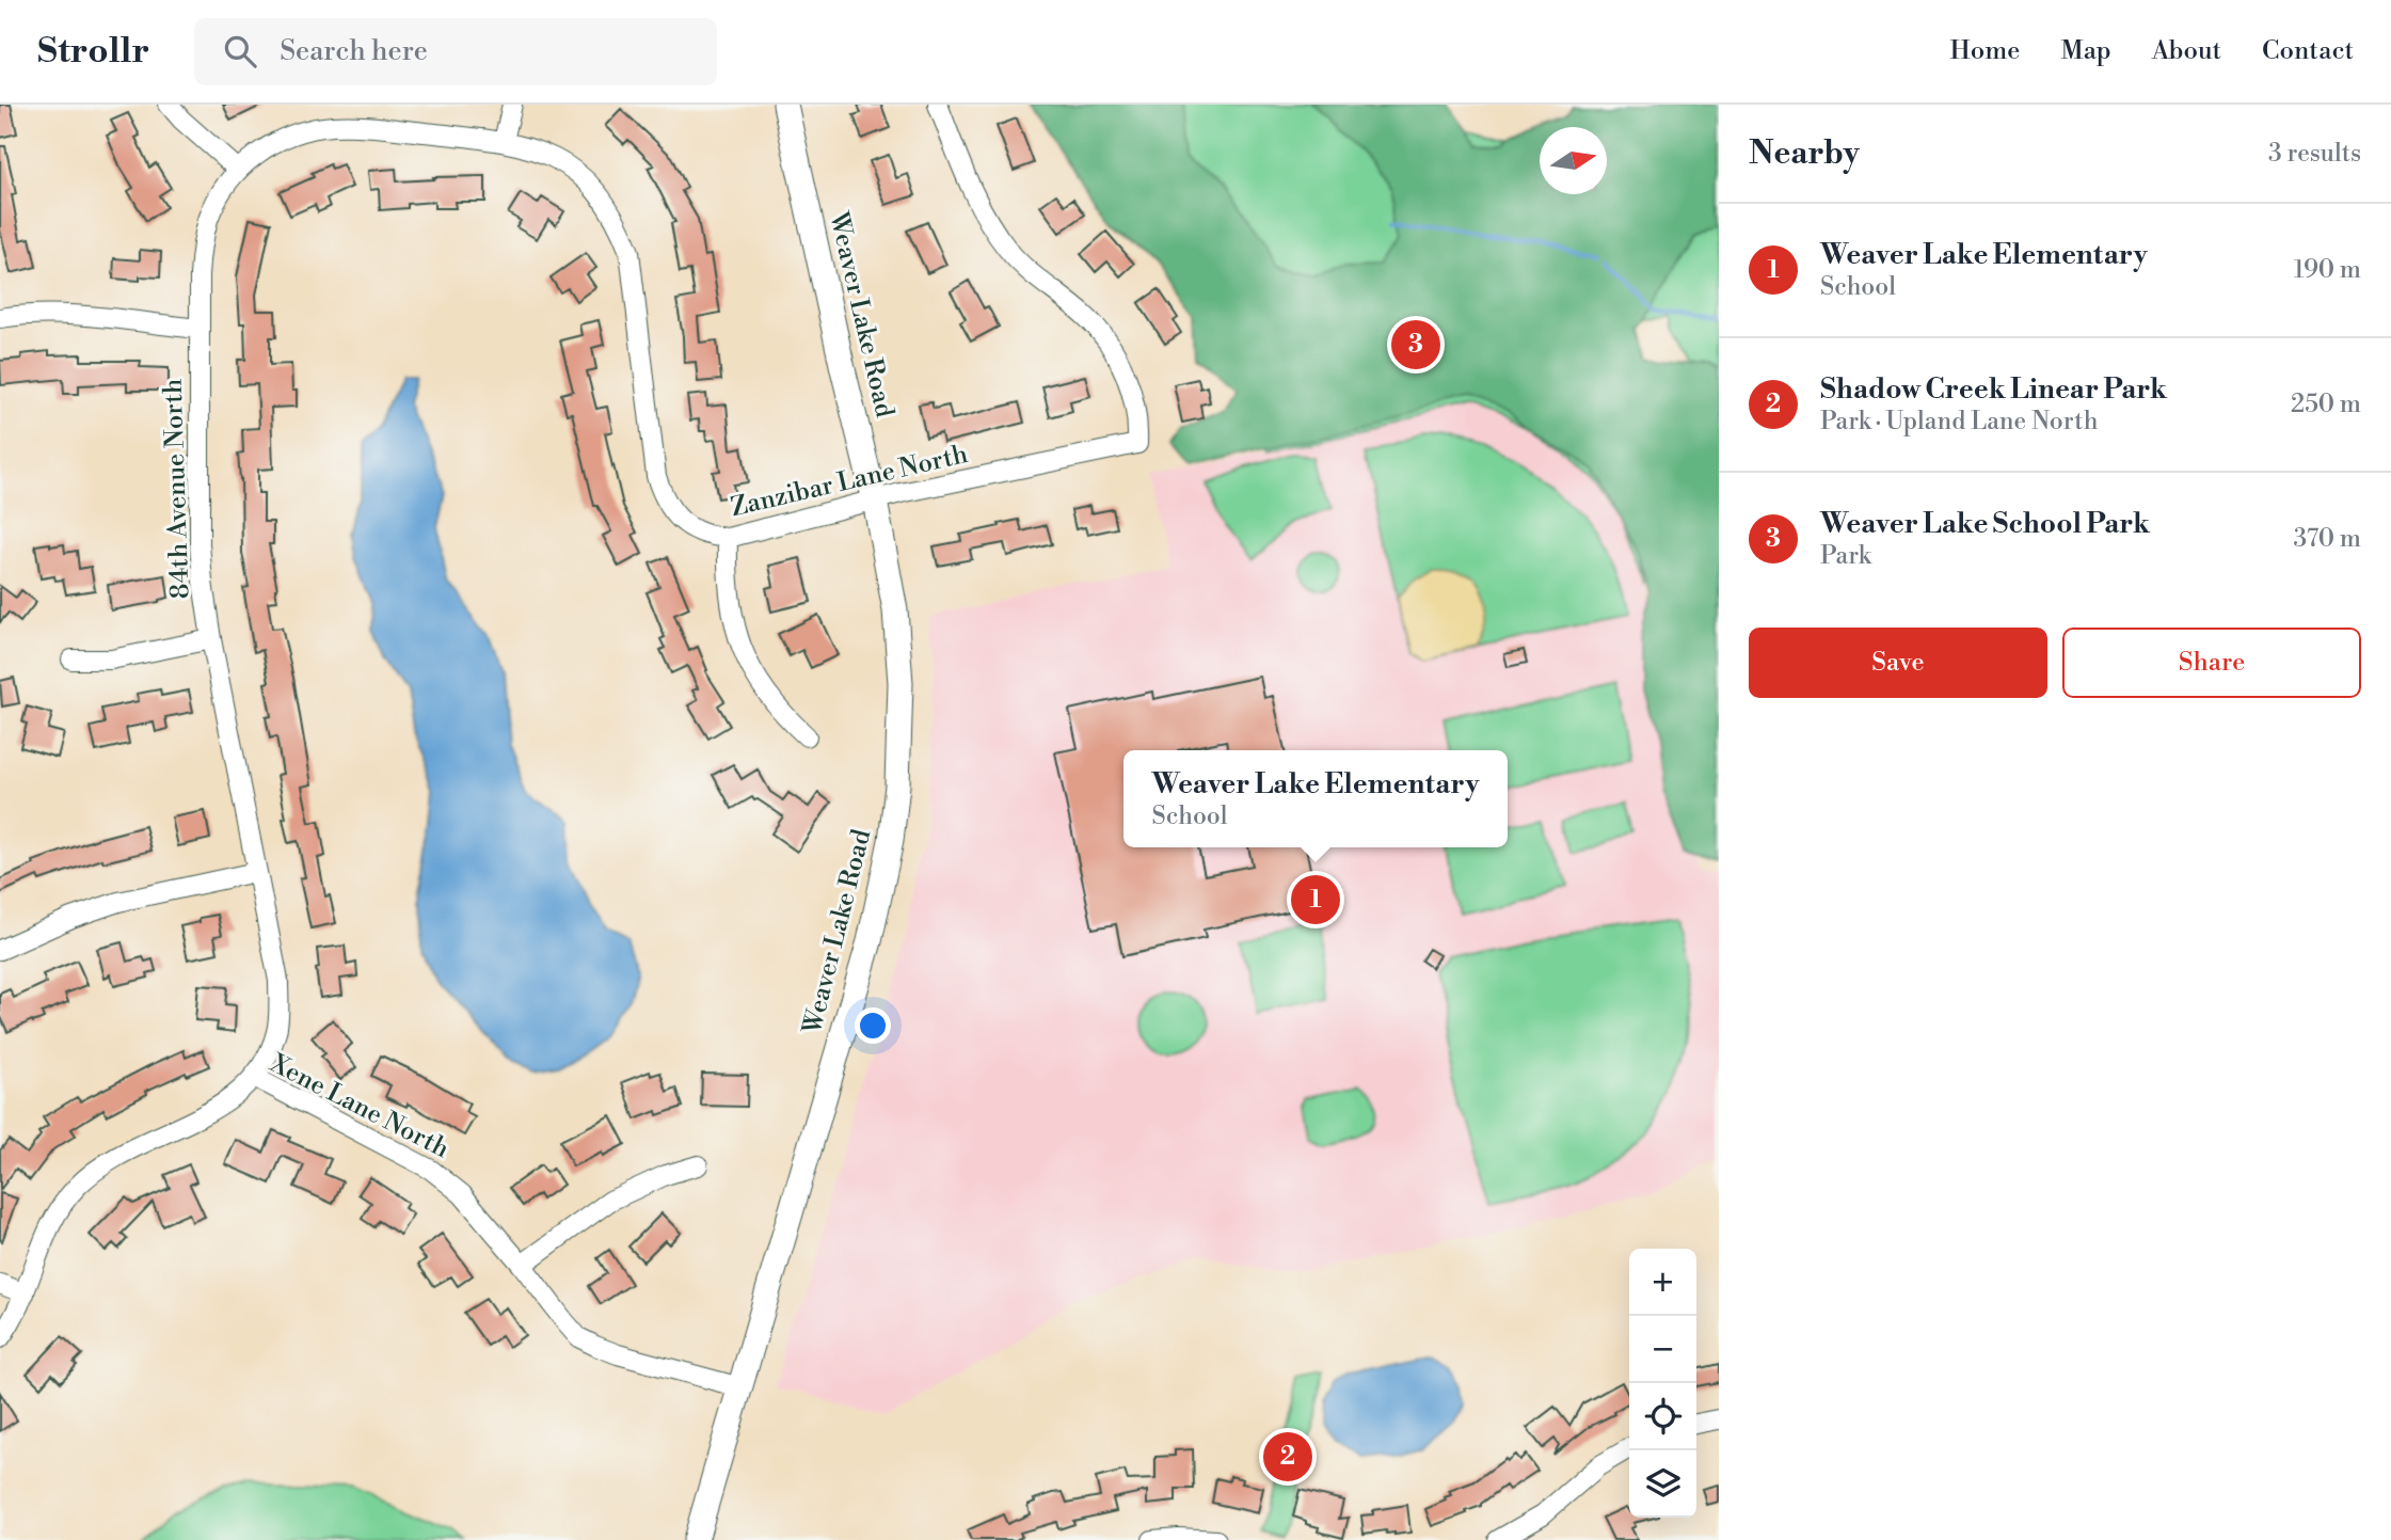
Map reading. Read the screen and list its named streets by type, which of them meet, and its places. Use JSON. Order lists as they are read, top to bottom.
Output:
{
  "streets": {
    "main road": ["Weaver Lake Road"],
    "street": ["Zanzibar Lane North", "84th Avenue North", "Xene Lane North"]
  },
  "crossings": [
    ["Weaver Lake Road", "Zanzibar Lane North"],
    ["Weaver Lake Road", "Xene Lane North"],
    ["Zanzibar Lane North", "84th Avenue North"],
    ["84th Avenue North", "Xene Lane North"]
  ],
  "north": "right",
  "page": {
    "header": "Strollr",
    "search": "Search here",
    "nav": [
      "Home",
      "Map",
      "About",
      "Contact"
    ],
    "heading": ["Nearby", "3 results"],
    "list": [
      {
        "mark": "1",
        "name": "Weaver Lake Elementary",
        "note": "School",
        "value": "190 m"
      },
      {
        "mark": "2",
        "name": "Shadow Creek Linear Park",
        "note": "Park · Upland Lane North",
        "value": "250 m"
      },
      {
        "mark": "3",
        "name": "Weaver Lake School Park",
        "note": "Park",
        "value": "370 m"
      }
    ],
    "pins": ["3", "1", "2"],
    "buttons": ["Save", "Share"],
    "popup": ["Weaver Lake Elementary", "School"],
    "map_buttons": ["+", "−"]
  }
}
